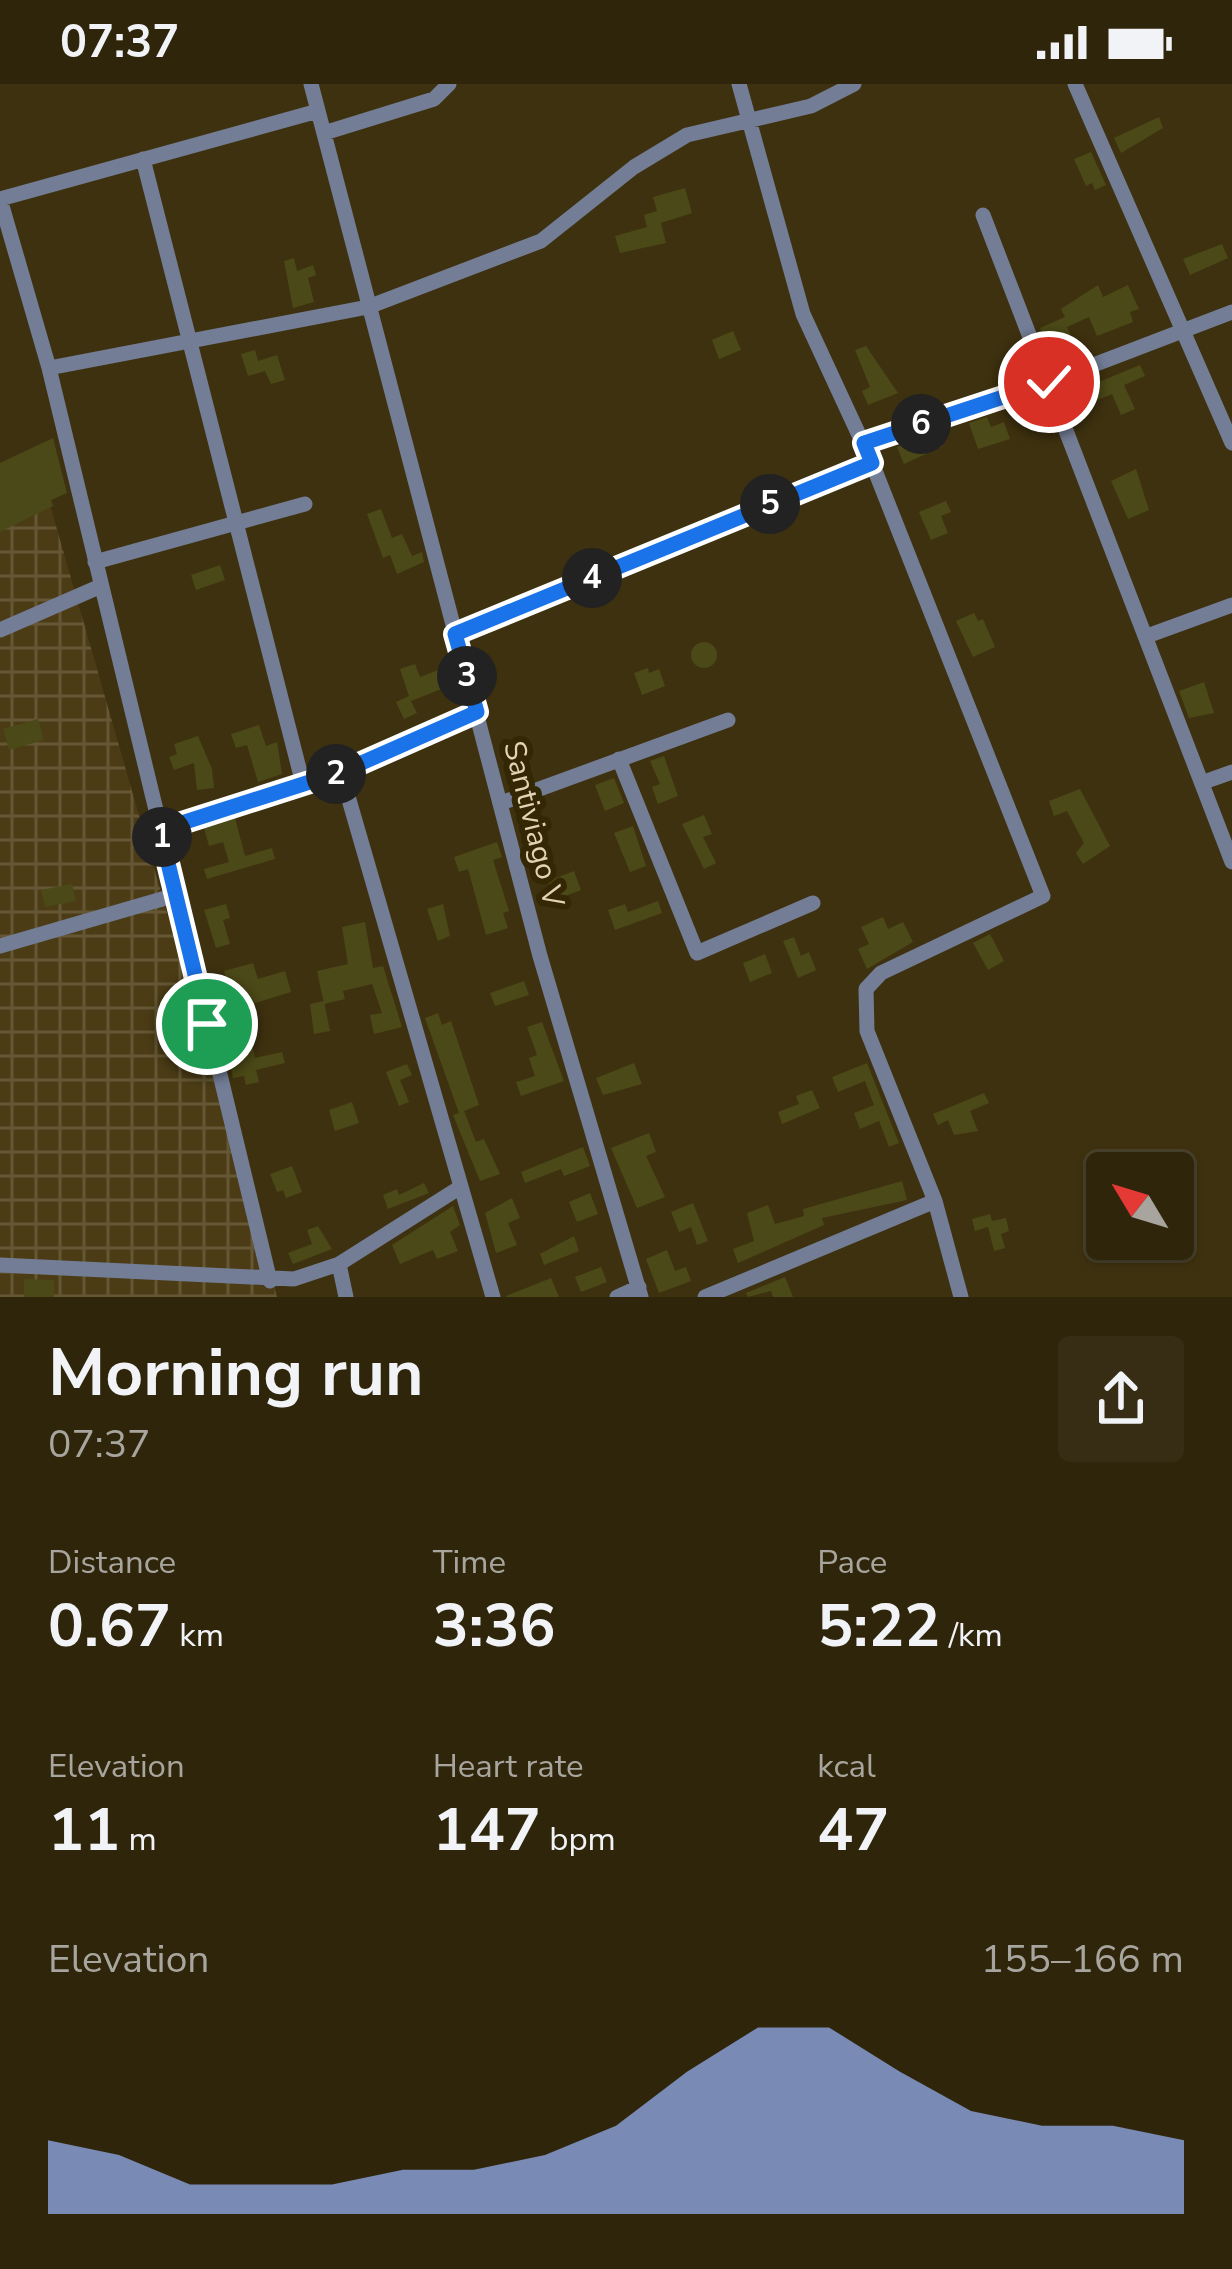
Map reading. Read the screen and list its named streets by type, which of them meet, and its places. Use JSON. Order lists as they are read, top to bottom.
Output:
{
  "streets": {
    "street": ["Santiviago V"]
  },
  "north": "top left",
  "page": {
    "status": "07:37",
    "pins": [
      "6",
      "5",
      "4",
      "3",
      "2",
      "1"
    ],
    "heading": ["Morning run", "07:37"],
    "stats": [
      ["Distance", "0.67 km"],
      ["Time", "3:36"],
      ["Pace", "5:22 /km"],
      ["Elevation", "11 m"],
      ["Heart rate", "147 bpm"],
      ["kcal", "47"]
    ],
    "chart": ["Elevation", "155–166 m"]
  }
}
